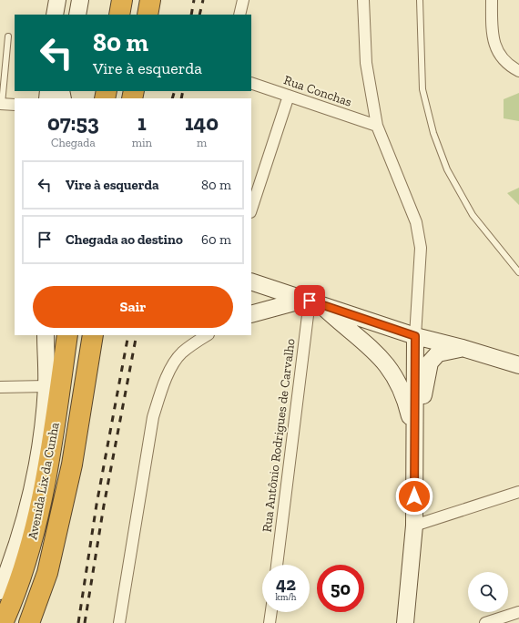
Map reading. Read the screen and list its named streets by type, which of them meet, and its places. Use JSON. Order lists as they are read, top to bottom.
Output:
{
  "streets": {
    "highway": ["Avenida Lix da Cunha"],
    "street": ["Rua Conchas", "Rua Antônio Rodrigues de Carvalho"]
  },
  "page": {
    "turn": ["80 m", "Vire à esquerda"],
    "eta": [
      "07:53",
      "Chegada",
      "1",
      "min",
      "140",
      "m"
    ],
    "list": [
      {
        "name": "Vire à esquerda",
        "value": "80 m"
      },
      {
        "name": "Chegada ao destino",
        "value": "60 m"
      }
    ],
    "buttons": "Sair",
    "speed": "42 km/h",
    "limit": "50"
  }
}
